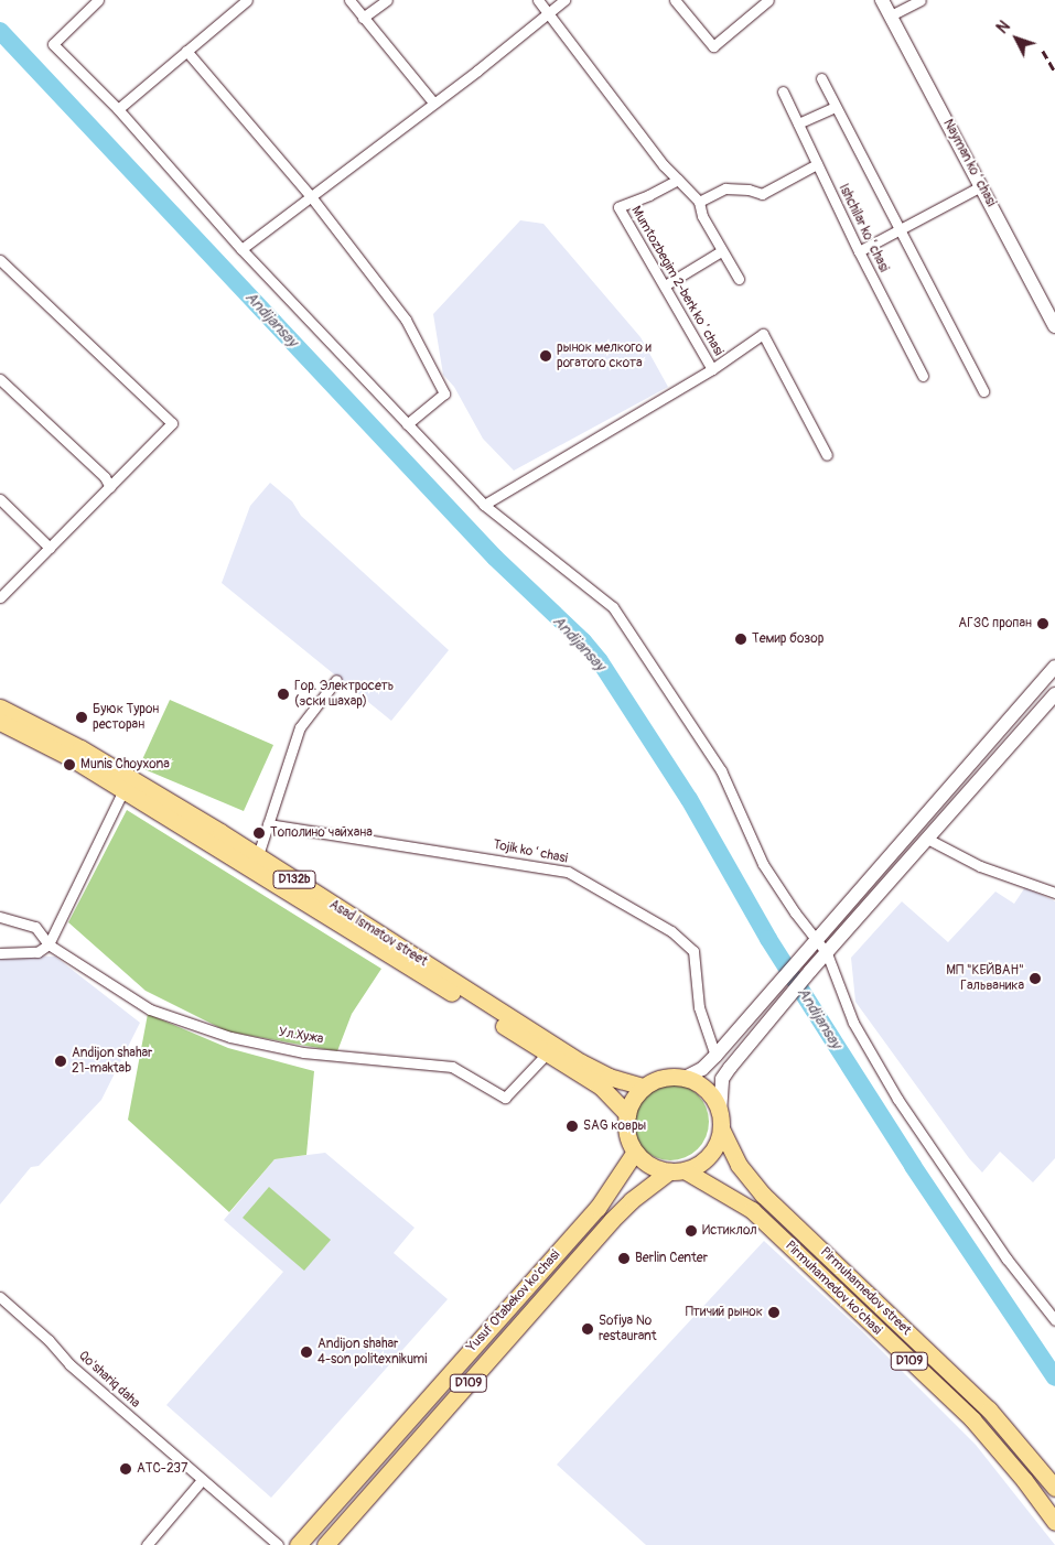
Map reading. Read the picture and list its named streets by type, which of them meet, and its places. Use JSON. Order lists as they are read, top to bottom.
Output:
{
  "streets": {
    "main road": [
      "Nayman koʻchasi",
      "D132b",
      "Asad Ismatov street",
      "Pirmuhamedov ko'chasi",
      "Yusuf Otabekov ko'chasi",
      "D109"
    ],
    "street": [
      "Ishchilar koʻchasi",
      "Mumtozbegim 2-berk koʻchasi",
      "Tojik koʻchasi",
      "Ул.Хужа",
      "Qo'shariq daha"
    ]
  },
  "crossings": [
    ["Asad Ismatov street", "Ул.Хужа"],
    ["Asad Ismatov street", "Pirmuhamedov ko'chasi"],
    ["Asad Ismatov street", "Yusuf Otabekov ko'chasi"],
    ["Asad Ismatov street", "D109"],
    ["Pirmuhamedov ko'chasi", "Yusuf Otabekov ko'chasi"],
    ["Pirmuhamedov ko'chasi", "D109"],
    ["Yusuf Otabekov ko'chasi", "D109"]
  ],
  "water": ["Andijansay"],
  "places": [
    "рынок мелкого и рогатого скота",
    "АГЗС пропан",
    "Темир бозор",
    "Гор. Электросеть (эски шахар)",
    "Буюк Турон ресторан",
    "Munis Choyxona",
    "Тополино чайхана",
    "МП \"КЕЙВАН\" Гальваника",
    "Andijon shahar 21-maktab",
    "SAG ковры",
    "Истиклол",
    "Berlin Center",
    "Птичий рынок",
    "Sofiya No restaurant",
    "Andijon shahar 4-son politexnikumi",
    "АТС-237"
  ],
  "north": "top left"
}
